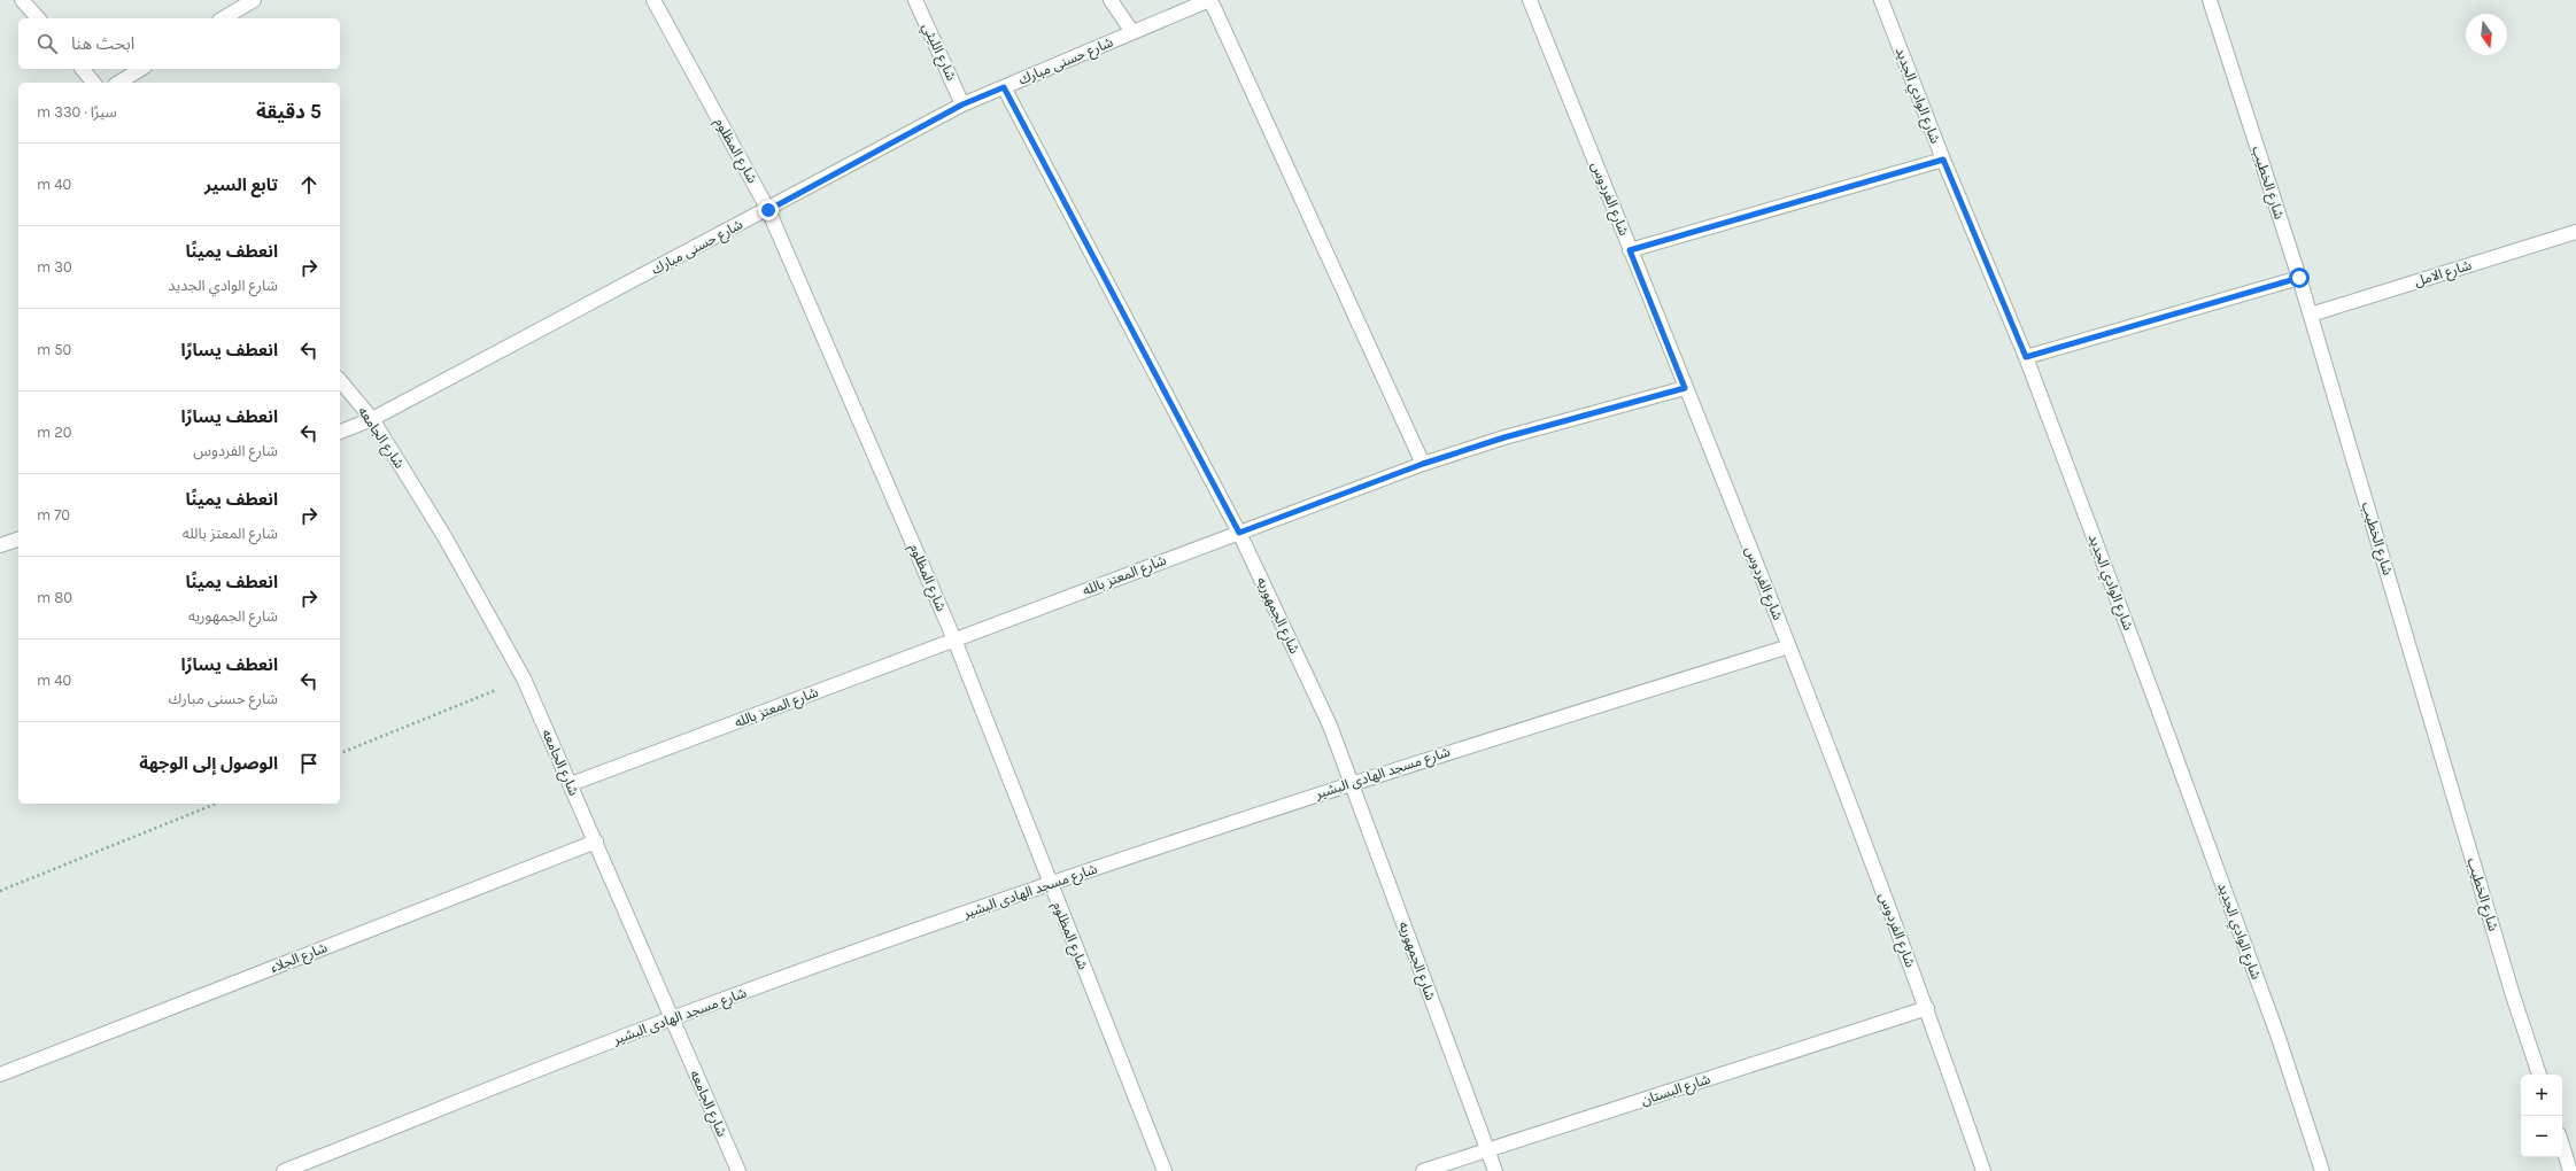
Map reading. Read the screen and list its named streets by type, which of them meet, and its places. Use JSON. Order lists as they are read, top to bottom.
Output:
{
  "streets": {
    "street": [
      "شارع الليثي",
      "شارع حسنى مبارك",
      "شارع الوادي الجديد",
      "شارع المظلوم",
      "شارع الخطيب",
      "شارع الفردوس",
      "شارع الامل",
      "شارع الجامعه",
      "شارع المعتز بالله",
      "شارع الجمهوريه",
      "شارع مسجد الهادى البشير",
      "شارع الجلاء",
      "شارع البستان"
    ]
  },
  "crossings": [
    ["شارع الليثي", "شارع حسنى مبارك"],
    ["شارع حسنى مبارك", "شارع المظلوم"],
    ["شارع حسنى مبارك", "شارع الجامعه"],
    ["شارع حسنى مبارك", "شارع الجمهوريه"],
    ["شارع المظلوم", "شارع المعتز بالله"],
    ["شارع المظلوم", "شارع مسجد الهادى البشير"],
    ["شارع الخطيب", "شارع الامل"],
    ["شارع الفردوس", "شارع المعتز بالله"],
    ["شارع الفردوس", "شارع مسجد الهادى البشير"],
    ["شارع الفردوس", "شارع البستان"],
    ["شارع الجامعه", "شارع المعتز بالله"],
    ["شارع الجامعه", "شارع مسجد الهادى البشير"],
    ["شارع الجامعه", "شارع الجلاء"],
    ["شارع المعتز بالله", "شارع الجمهوريه"],
    ["شارع الجمهوريه", "شارع مسجد الهادى البشير"],
    ["شارع الجمهوريه", "شارع البستان"]
  ],
  "north": "bottom",
  "page": {
    "search": "ابحث هنا",
    "heading": ["5 دقيقة", "سيرًا · 330 m"],
    "list": [
      ["تابع السير", "40 m"],
      ["انعطف يمينًا", "شارع الوادي الجديد", "30 m"],
      ["انعطف يسارًا", "50 m"],
      ["انعطف يسارًا", "شارع الفردوس", "20 m"],
      ["انعطف يمينًا", "شارع المعتز بالله", "70 m"],
      ["انعطف يمينًا", "شارع الجمهوريه", "80 m"],
      ["انعطف يسارًا", "شارع حسنى مبارك", "40 m"],
      "الوصول إلى الوجهة"
    ],
    "map_buttons": ["+", "−"]
  }
}
